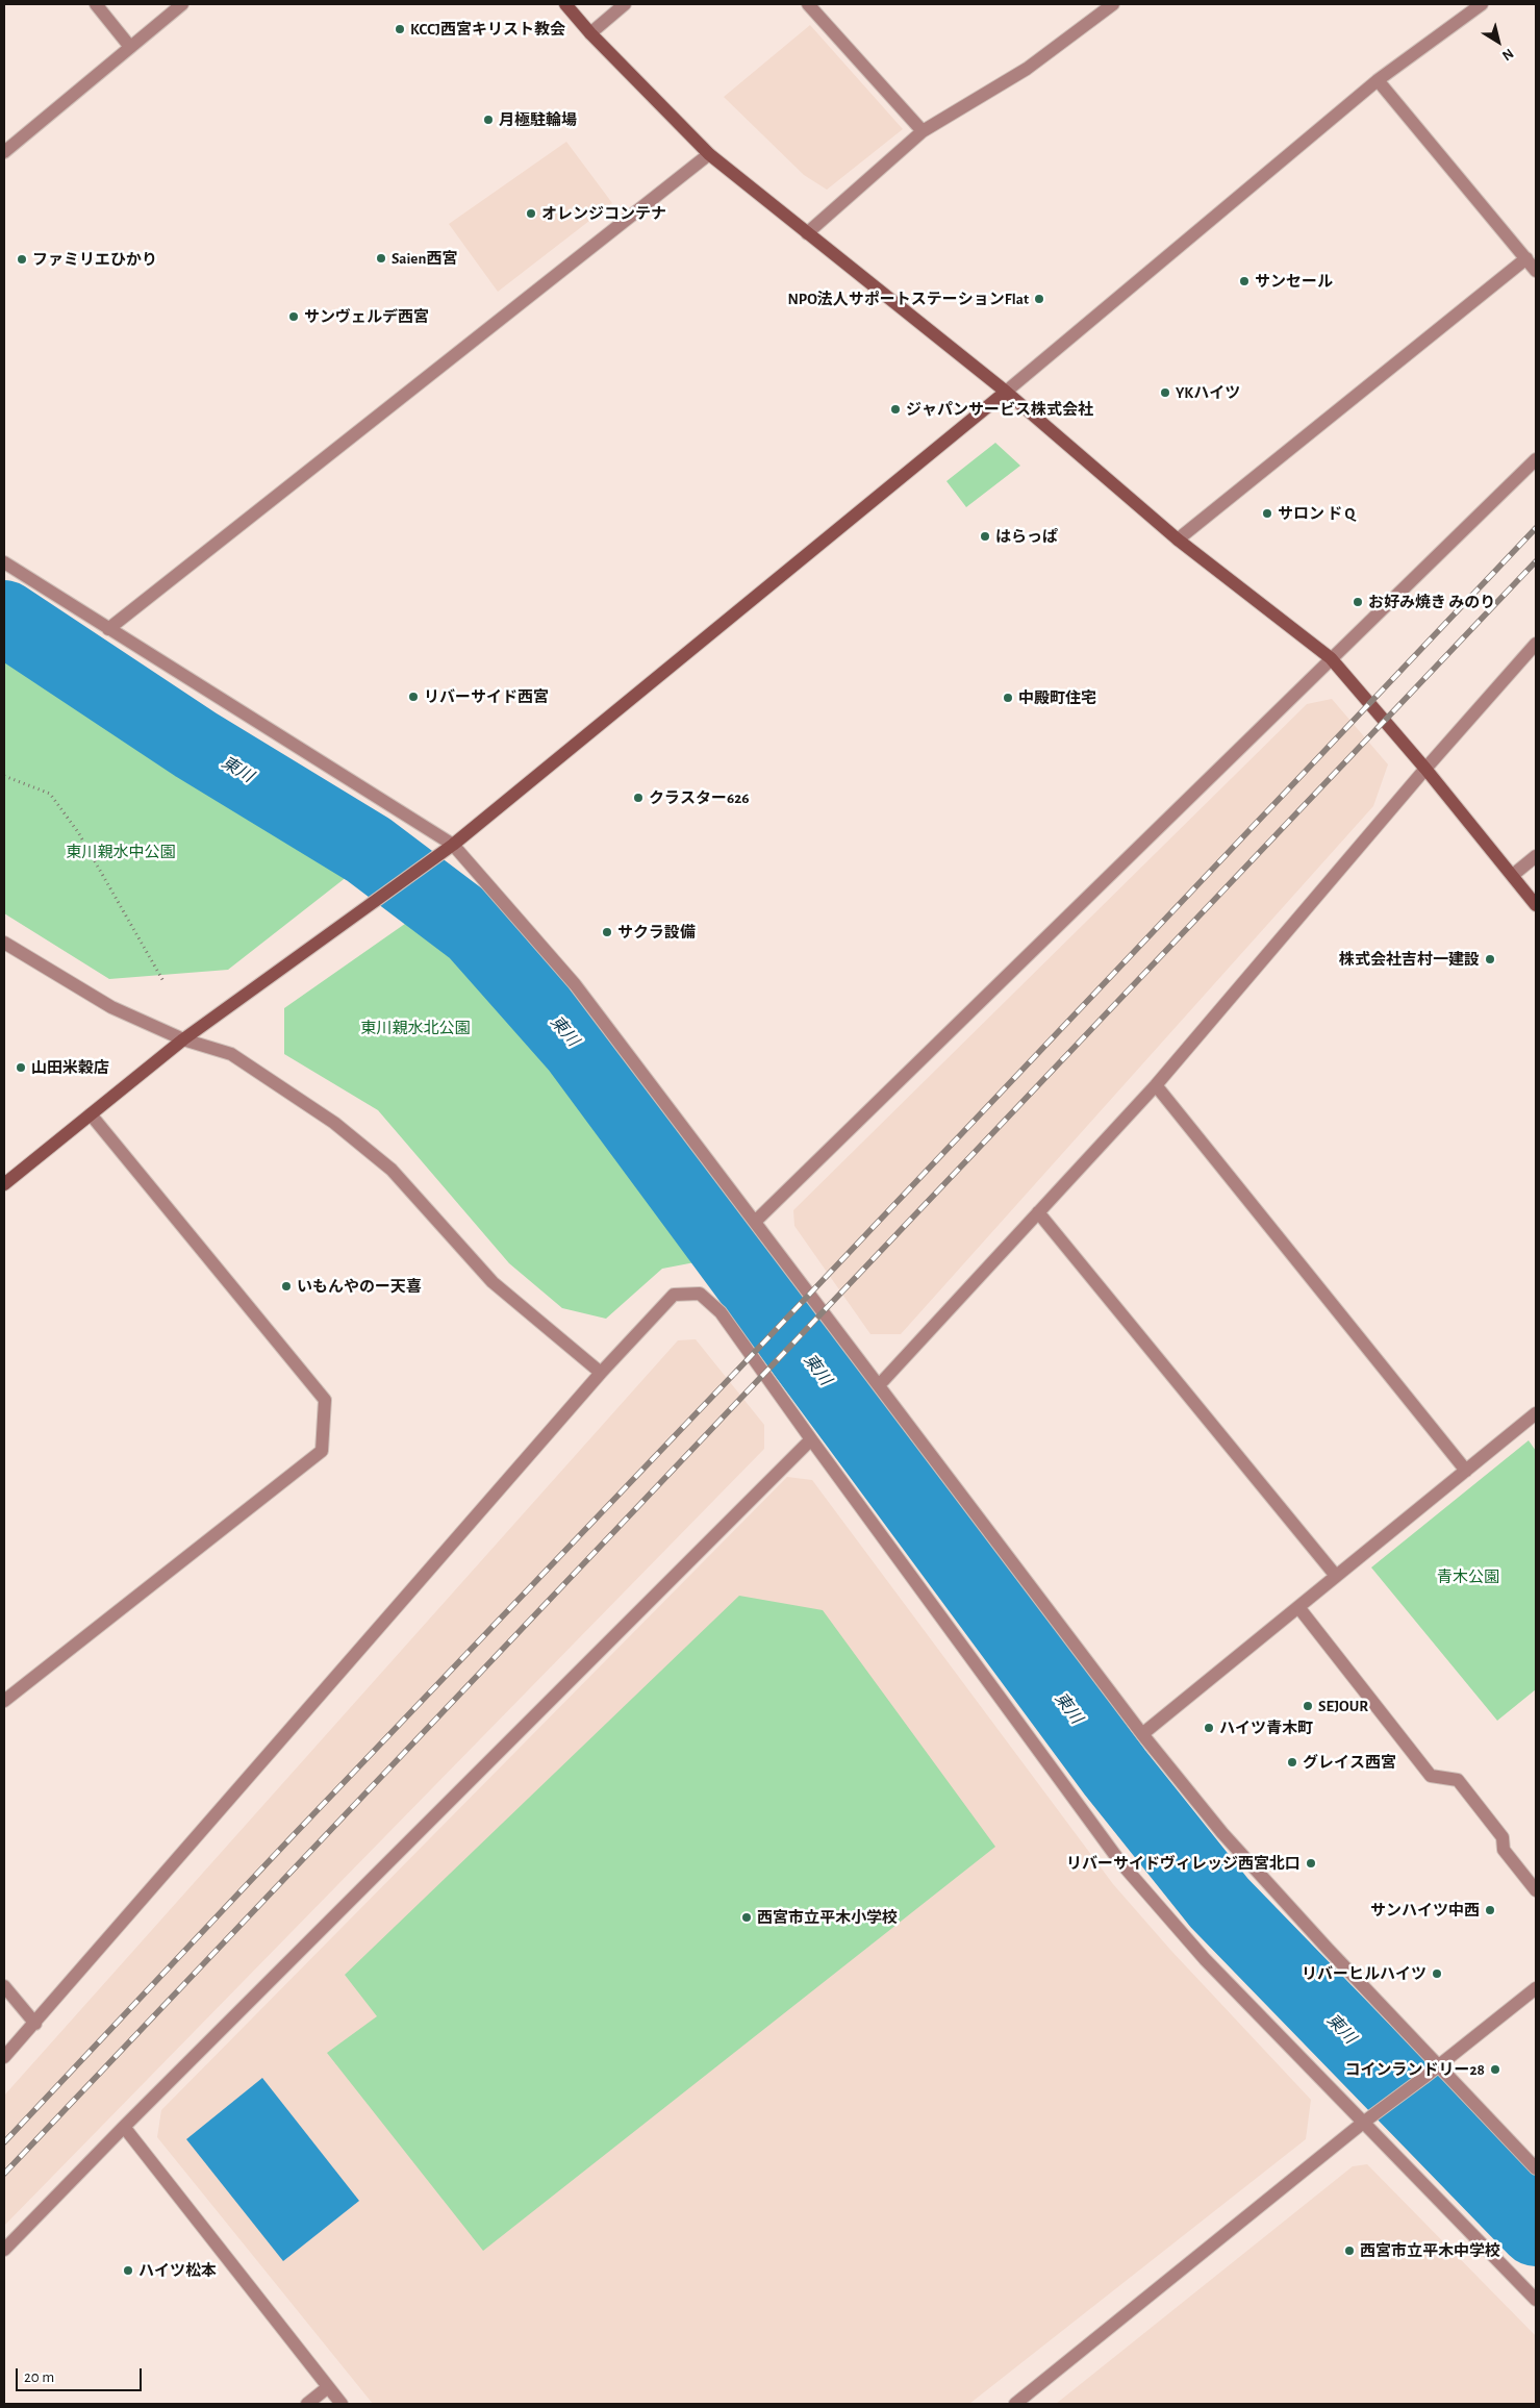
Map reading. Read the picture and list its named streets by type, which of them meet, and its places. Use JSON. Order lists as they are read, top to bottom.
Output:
{
  "water": ["東川"],
  "parks": ["東川親水中公園", "東川親水北公園", "青木公園"],
  "places": [
    "KCCJ西宮キリスト教会",
    "月極駐輪場",
    "オレンジコンテナ",
    "Saien西宮",
    "ファミリエひかり",
    "サンセール",
    "NPO法人サポートステーションFlat",
    "サンヴェルデ西宮",
    "YKハイツ",
    "ジャパンサービス株式会社",
    "サロン ド Q",
    "はらっぱ",
    "お好み焼き みのり",
    "リバーサイド西宮",
    "中殿町住宅",
    "クラスター626",
    "サクラ設備",
    "株式会社吉村一建設",
    "山田米穀店",
    "いもんやのー天喜",
    "SEJOUR",
    "ハイツ青木町",
    "グレイス西宮",
    "リバーサイドヴィレッジ西宮北口",
    "サンハイツ中西",
    "西宮市立平木小学校",
    "リバーヒルハイツ",
    "コインランドリー28",
    "西宮市立平木中学校",
    "ハイツ松本"
  ],
  "scale_bar": "20 m",
  "north": "bottom right"
}
